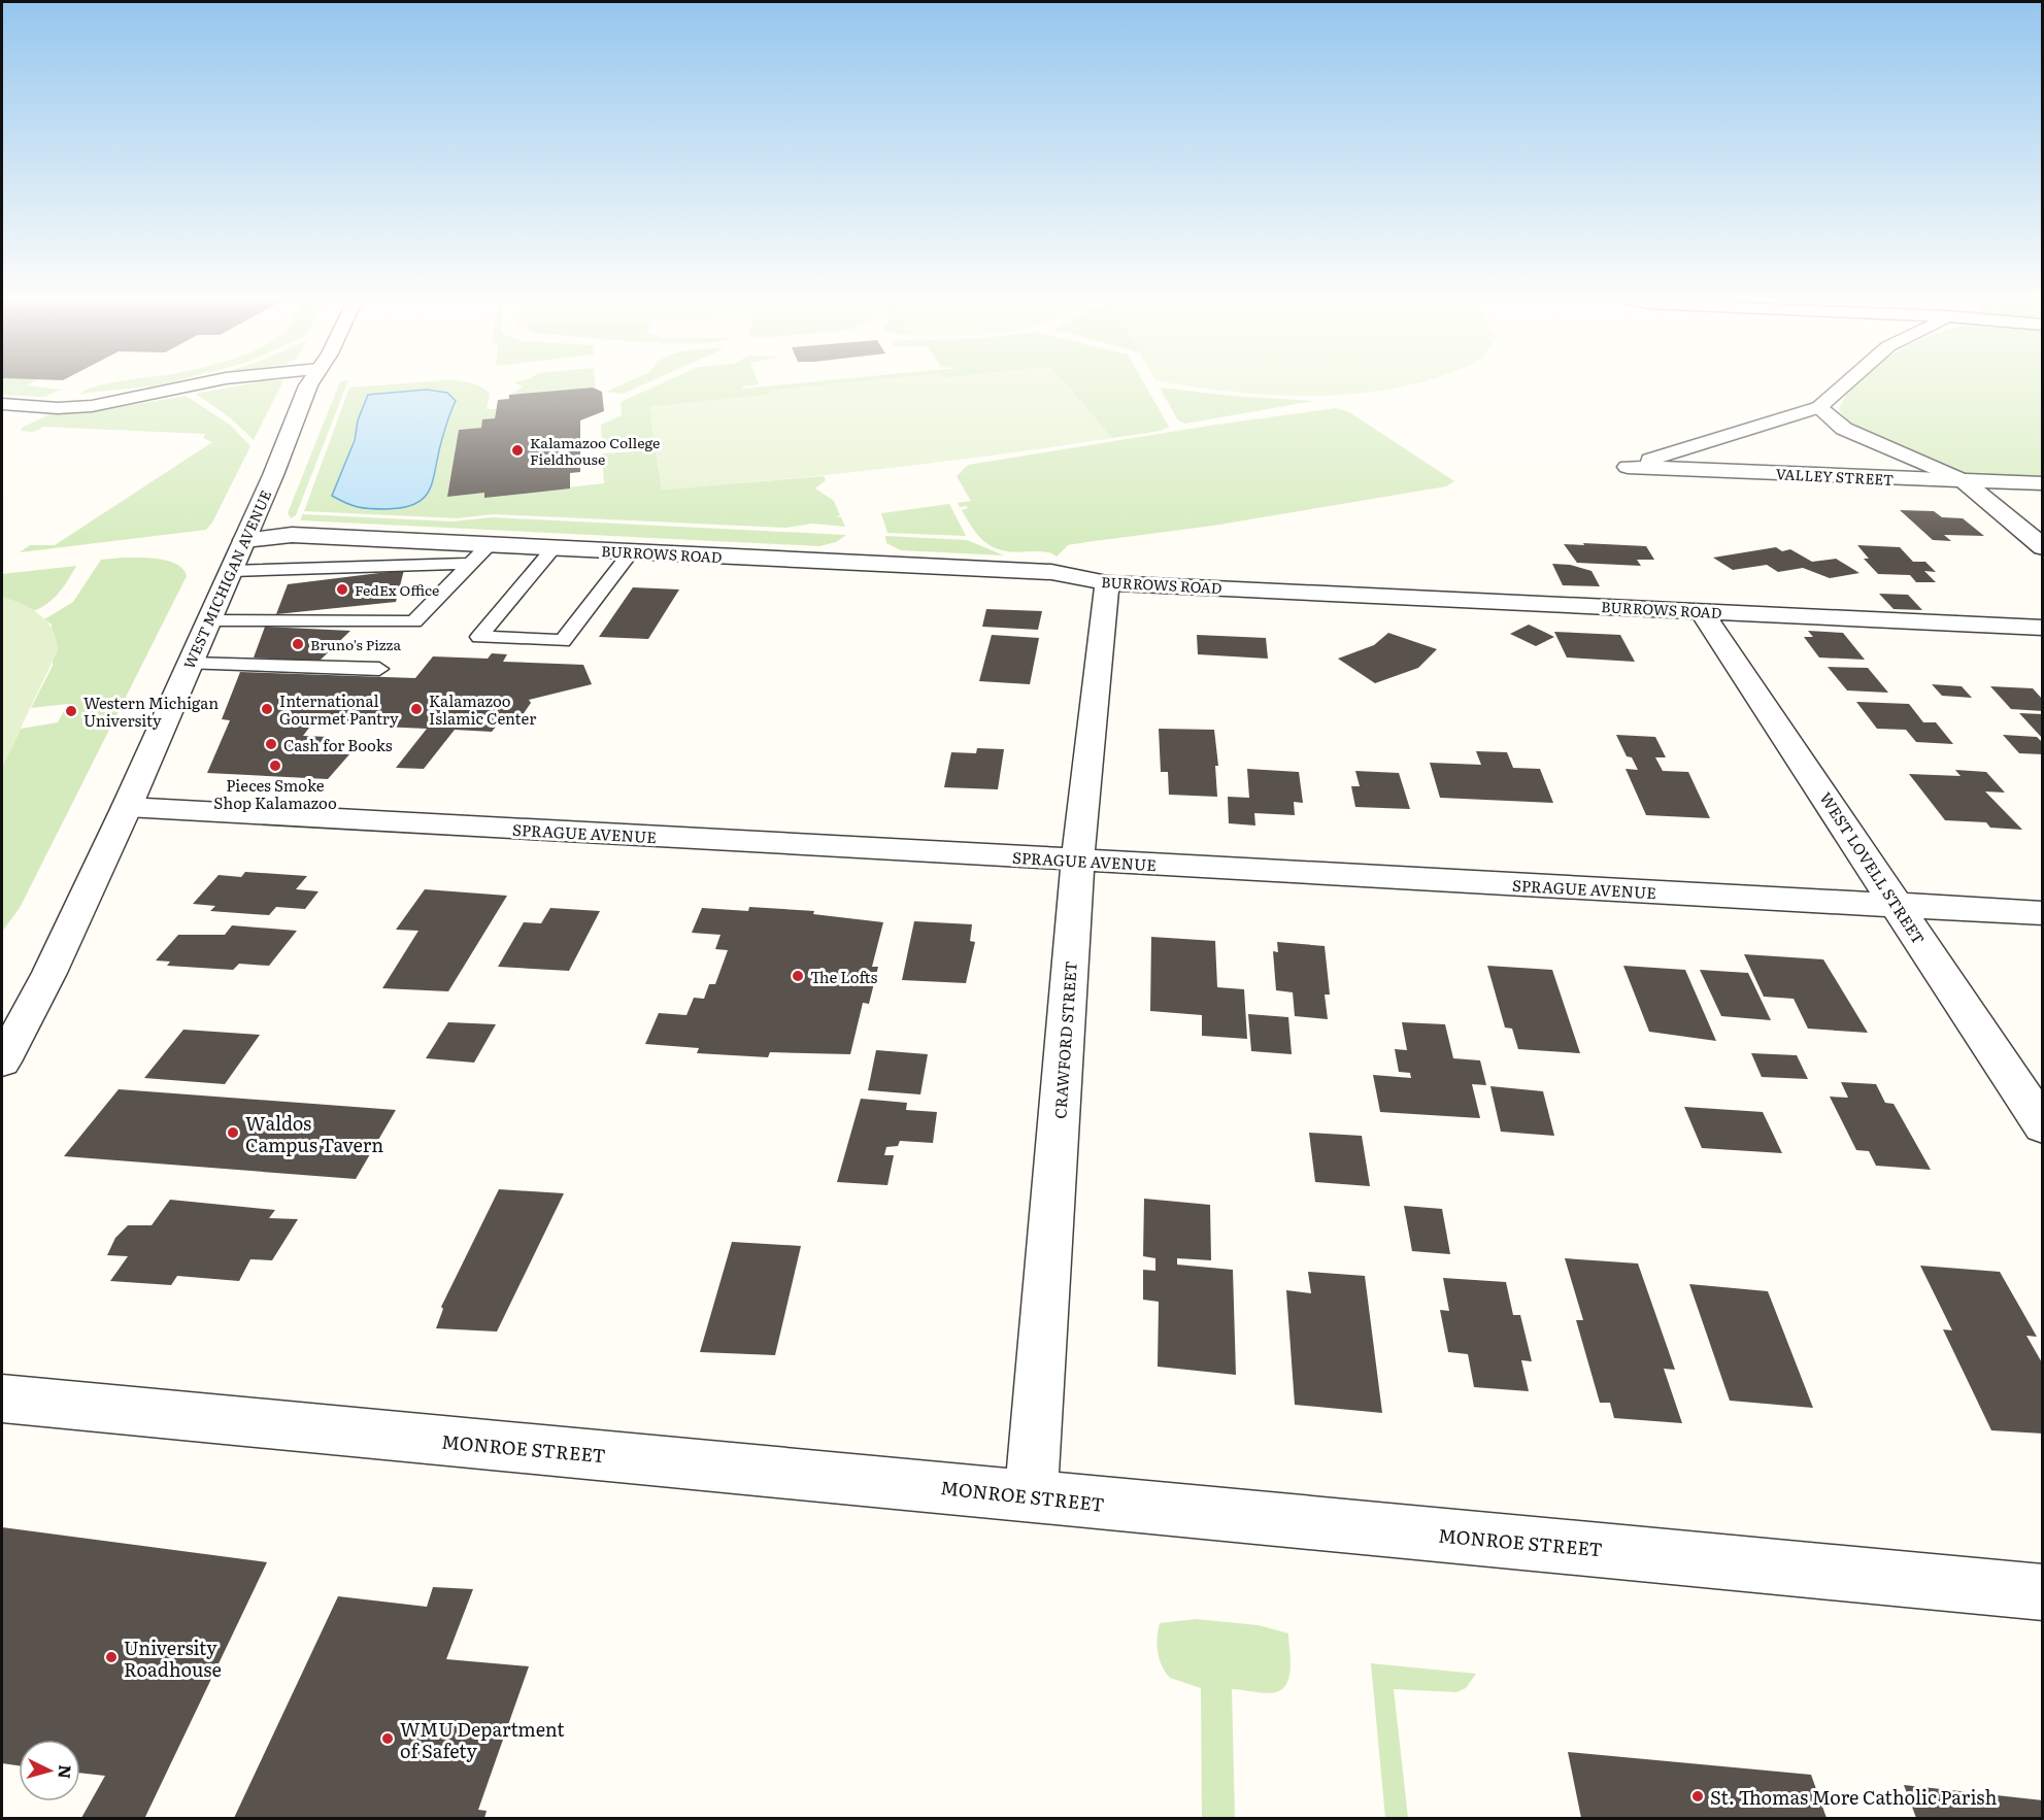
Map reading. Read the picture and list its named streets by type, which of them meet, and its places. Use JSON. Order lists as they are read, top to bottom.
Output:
{
  "streets": {
    "street": [
      "VALLEY STREET",
      "BURROWS ROAD",
      "WEST MICHIGAN AVENUE",
      "SPRAGUE AVENUE",
      "WEST LOVELL STREET",
      "CRAWFORD STREET",
      "MONROE STREET"
    ]
  },
  "crossings": [
    ["BURROWS ROAD", "WEST MICHIGAN AVENUE"],
    ["BURROWS ROAD", "WEST LOVELL STREET"],
    ["BURROWS ROAD", "CRAWFORD STREET"],
    ["WEST MICHIGAN AVENUE", "SPRAGUE AVENUE"],
    ["SPRAGUE AVENUE", "WEST LOVELL STREET"],
    ["SPRAGUE AVENUE", "CRAWFORD STREET"],
    ["CRAWFORD STREET", "MONROE STREET"]
  ],
  "places": [
    "Kalamazoo College Fieldhouse",
    "FedEx Office",
    "Bruno's Pizza",
    "International Gourmet Pantry",
    "Kalamazoo Islamic Center",
    "Western Michigan University",
    "Cash for Books",
    "Pieces Smoke Shop Kalamazoo",
    "The Lofts",
    "Waldos Campus Tavern",
    "University Roadhouse",
    "WMU Department of Safety",
    "St. Thomas More Catholic Parish"
  ],
  "north": "right"
}
